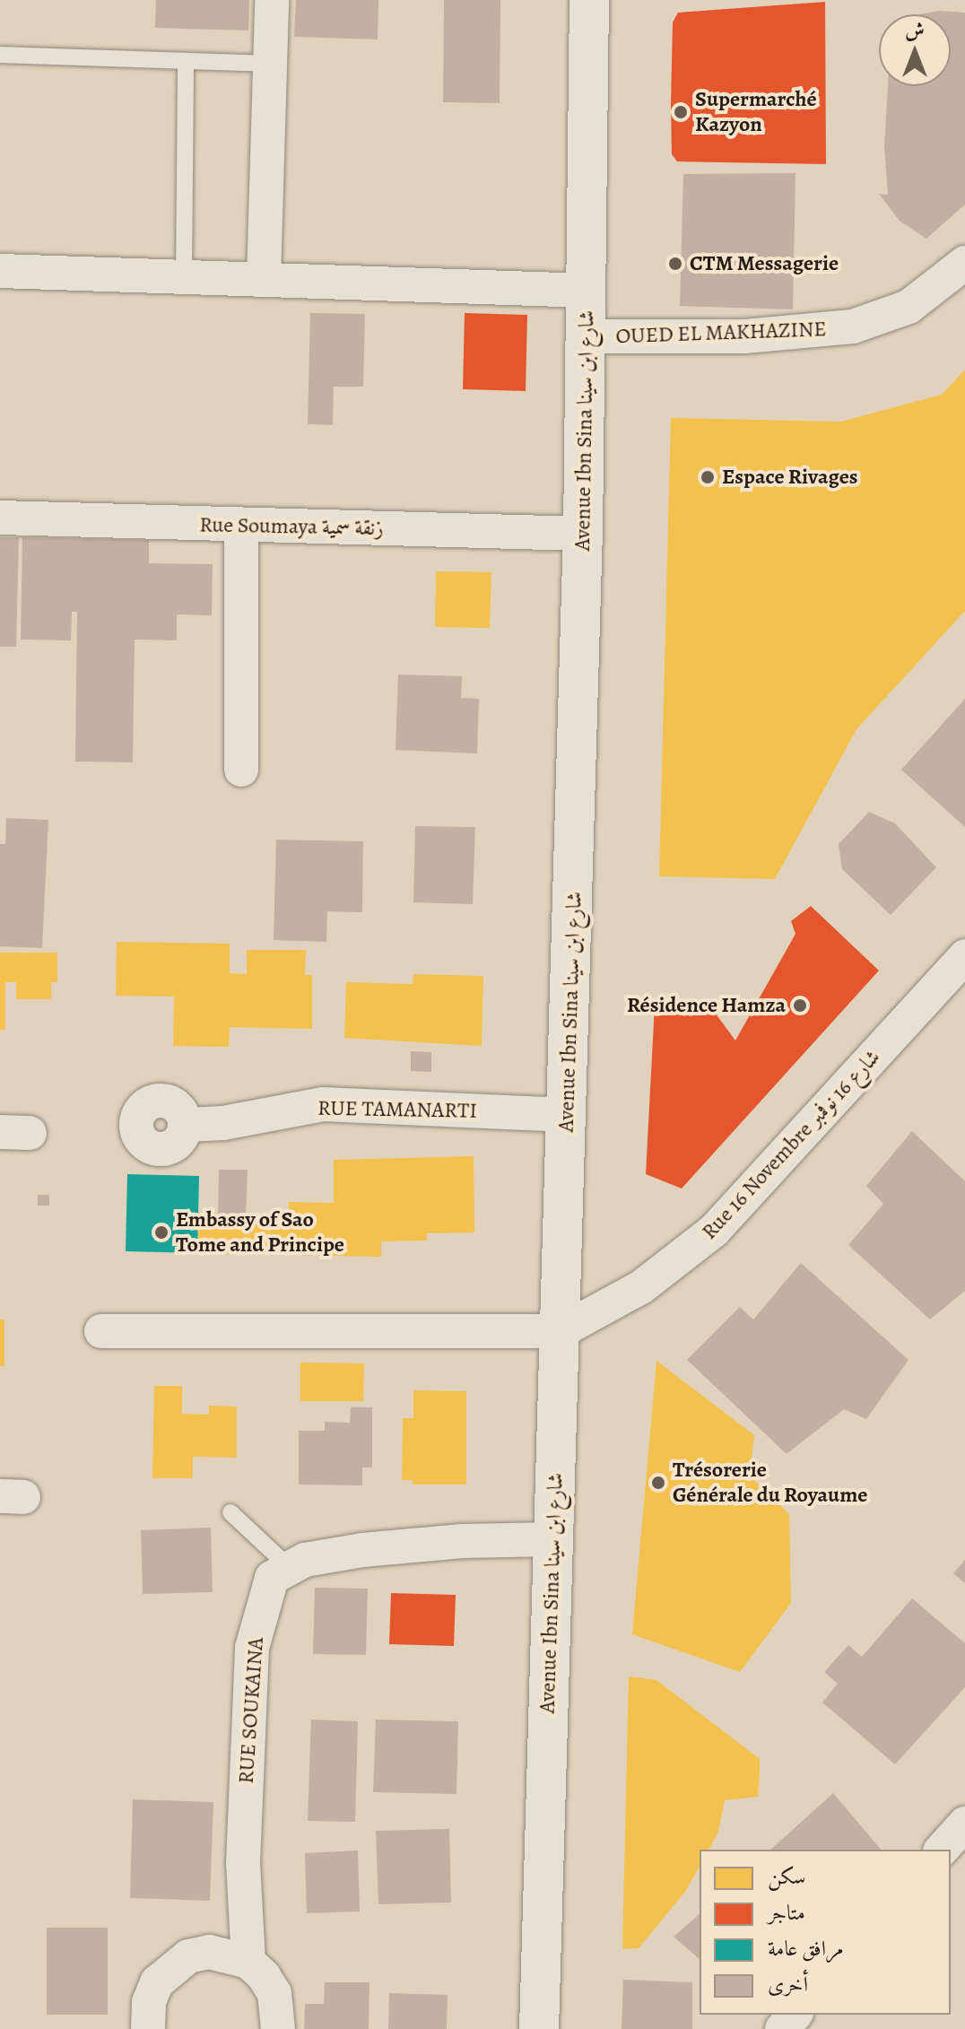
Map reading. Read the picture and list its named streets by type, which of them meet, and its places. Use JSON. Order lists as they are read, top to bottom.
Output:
{
  "streets": {
    "main road": ["Avenue Ibn Sina شارع ابن سينا"],
    "street": [
      "OUED EL MAKHAZINE",
      "Rue Soumaya زنقة سمية",
      "RUE TAMANARTI",
      "Rue 16 Novembre شارع 16 نوفمبر",
      "RUE SOUKAINA"
    ]
  },
  "crossings": [
    ["OUED EL MAKHAZINE", "Avenue Ibn Sina شارع ابن سينا"],
    ["Avenue Ibn Sina شارع ابن سينا", "Rue Soumaya زنقة سمية"],
    ["Avenue Ibn Sina شارع ابن سينا", "RUE TAMANARTI"],
    ["Avenue Ibn Sina شارع ابن سينا", "Rue 16 Novembre شارع 16 نوفمبر"]
  ],
  "places": [
    "Supermarché Kazyon",
    "CTM Messagerie",
    "Espace Rivages",
    "Résidence Hamza",
    "Embassy of Sao Tome and Principe",
    "Trésorerie Générale du Royaume"
  ],
  "legend": [
    "سكن",
    "متاجر",
    "مرافق عامة",
    "أخرى"
  ],
  "north": "top"
}
